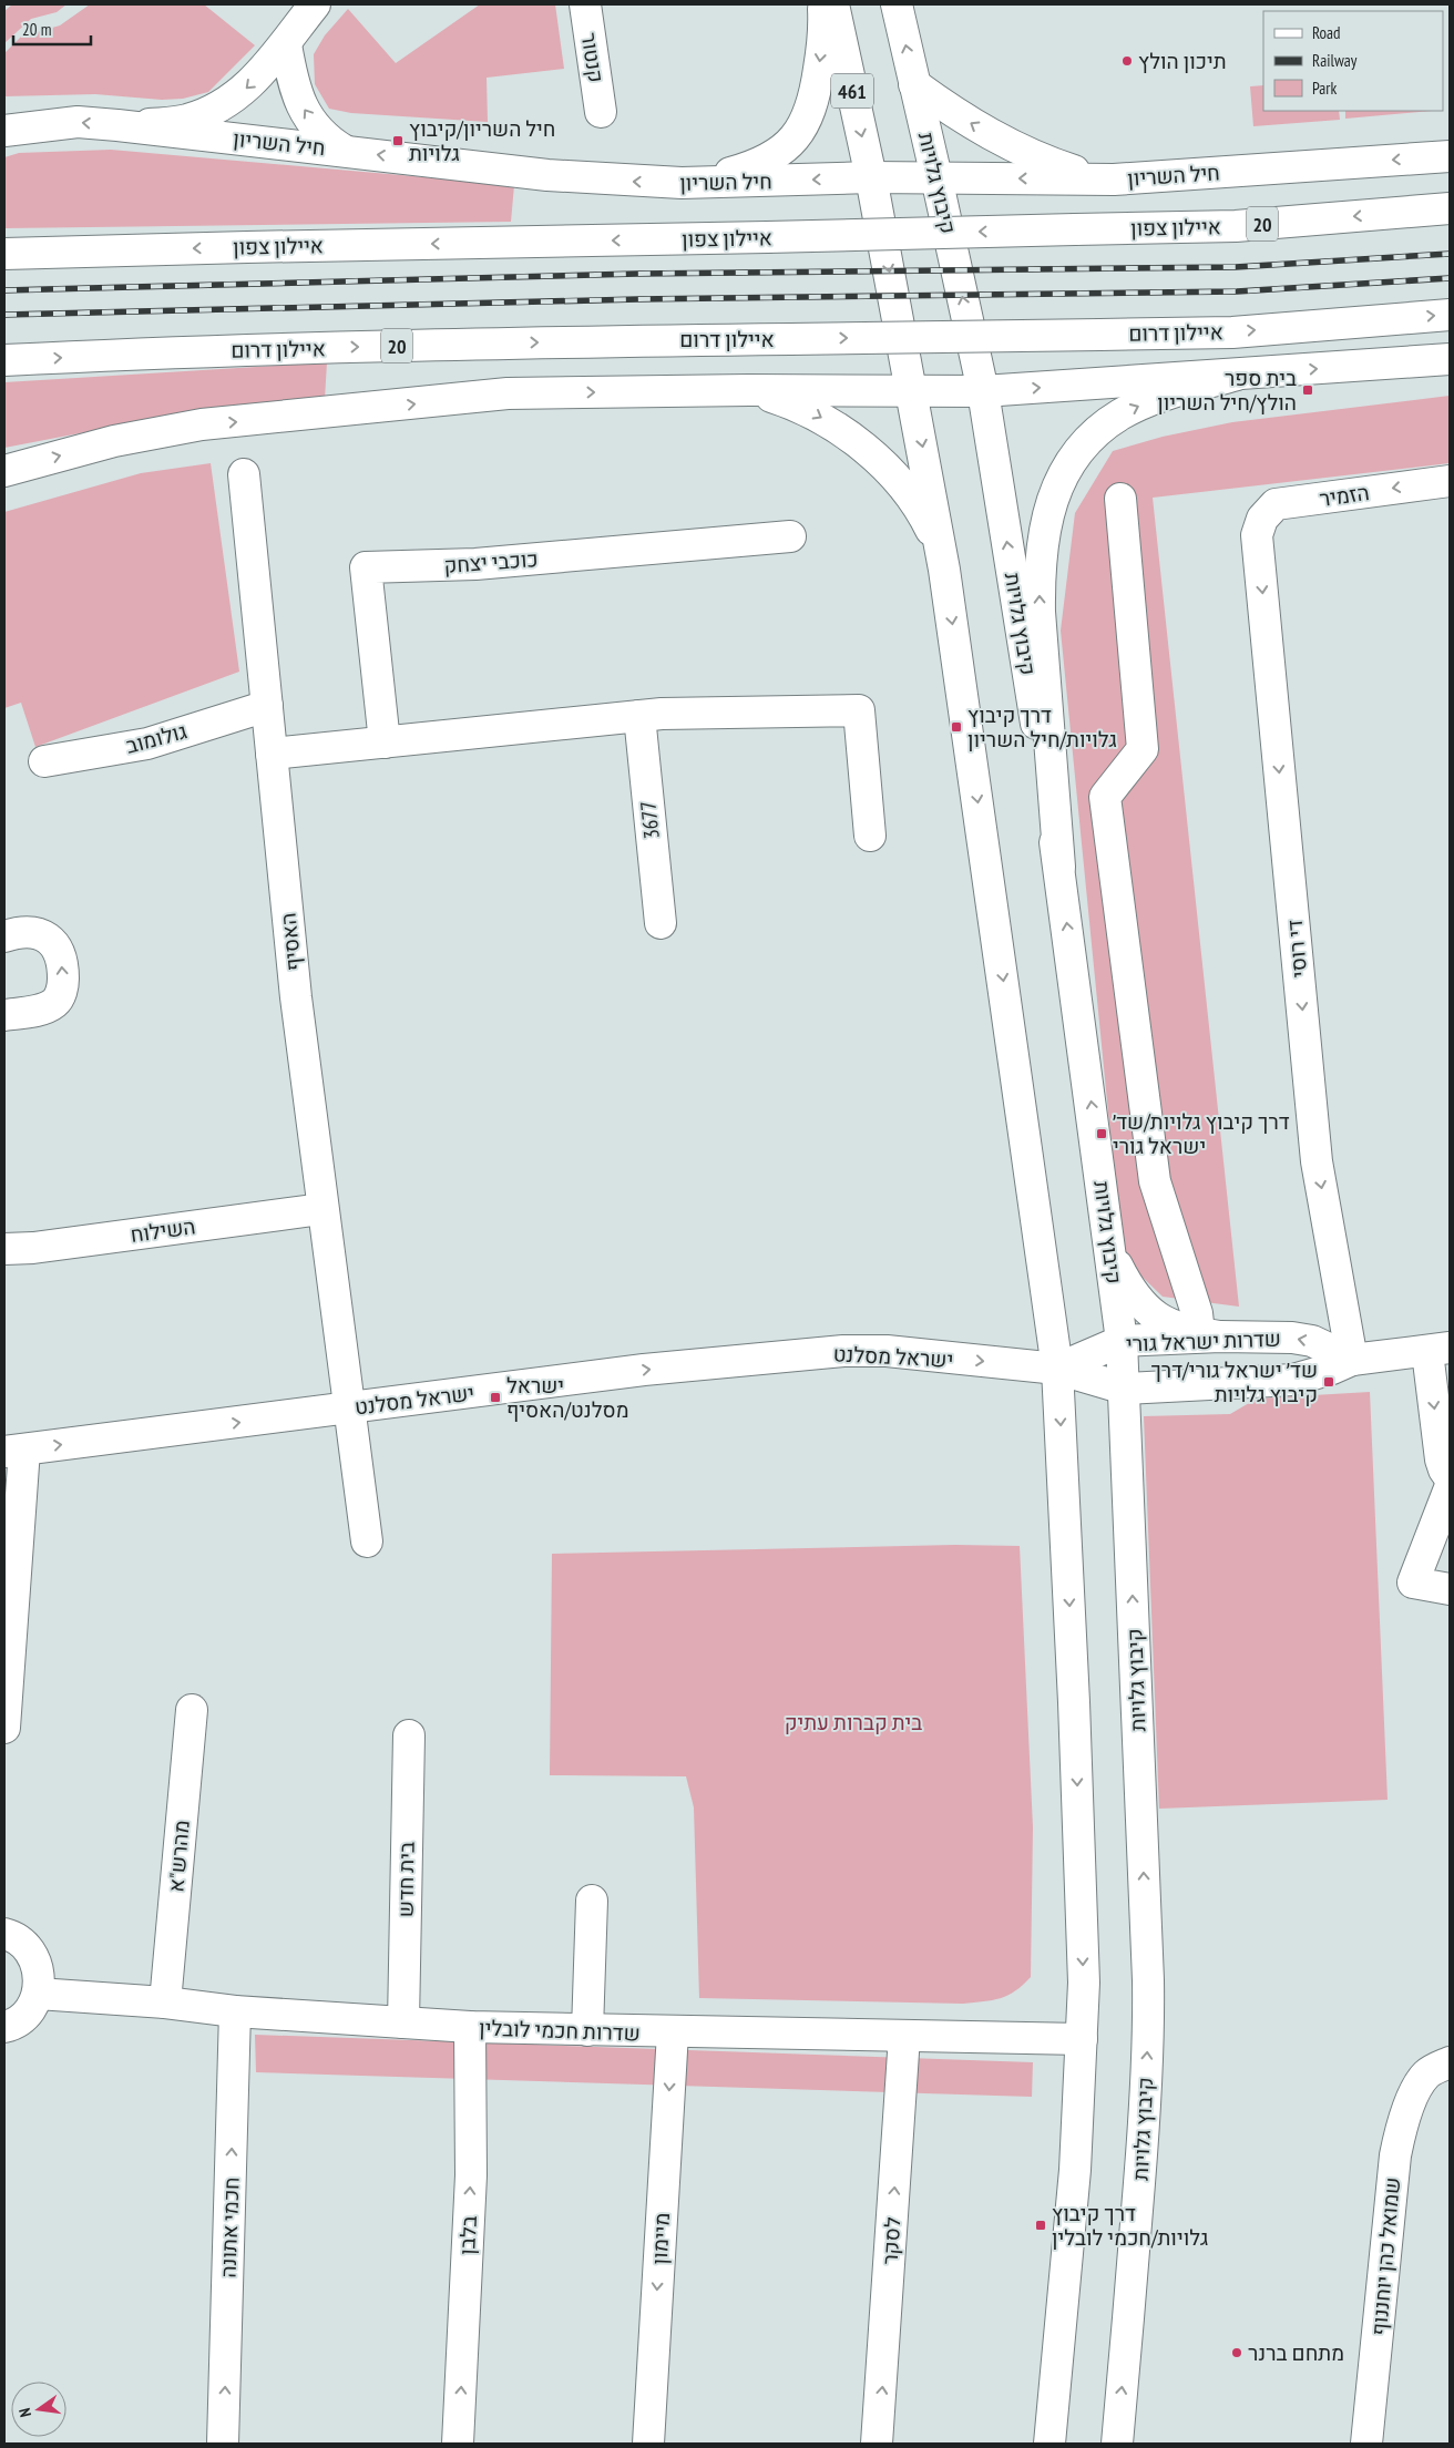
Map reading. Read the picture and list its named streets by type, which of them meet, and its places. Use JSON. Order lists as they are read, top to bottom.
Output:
{
  "streets": {
    "main road": [
      "קנטור",
      "461",
      "חיל השריון",
      "קיבוץ גלויות",
      "20",
      "איילון צפון",
      "איילון דרום",
      "הזמיר",
      "כוכבי יצחק",
      "גולומוב",
      "3677",
      "האסיף",
      "די רוסי",
      "השילוח",
      "שדרות ישראל גורי",
      "ישראל מסלנט",
      "מהרש\"א",
      "בית חדש",
      "שדרות חכמי לובלין",
      "חכמי אתונה",
      "בלבן",
      "מיימון",
      "לסקר",
      "שמואל כהן יוחננוף"
    ]
  },
  "crossings": [
    ["461", "חיל השריון"],
    ["חיל השריון", "קיבוץ גלויות"],
    ["קיבוץ גלויות", "שדרות ישראל גורי"],
    ["הזמיר", "די רוסי"],
    ["גולומוב", "האסיף"],
    ["האסיף", "השילוח"],
    ["האסיף", "ישראל מסלנט"],
    ["די רוסי", "שדרות ישראל גורי"],
    ["שדרות ישראל גורי", "ישראל מסלנט"],
    ["מהרש\"א", "שדרות חכמי לובלין"],
    ["בית חדש", "שדרות חכמי לובלין"],
    ["שדרות חכמי לובלין", "חכמי אתונה"],
    ["שדרות חכמי לובלין", "בלבן"],
    ["שדרות חכמי לובלין", "מיימון"],
    ["שדרות חכמי לובלין", "לסקר"]
  ],
  "one_way": [
    "ישראל מסלנט",
    "חכמי אתונה",
    "בלבן",
    "מיימון"
  ],
  "parks": ["בית קברות עתיק"],
  "places": {
    "other": ["תיכון הולץ", "מתחם ברנר"],
    "transit": [
      "חיל השריון/קיבוץ גלויות",
      "בית ספר הולץ/חיל השריון",
      "דרך קיבוץ גלויות/חיל השריון",
      "דרך קיבוץ גלויות/שד׳ ישראל גורי",
      "שד׳ ישראל גורי/דרך קיבוץ גלויות",
      "ישראל מסלנט/האסיף",
      "דרך קיבוץ גלויות/חכמי לובלין"
    ]
  },
  "legend": ["Road", "Railway", "Park"],
  "scale_bar": "20 m",
  "north": "left"
}
